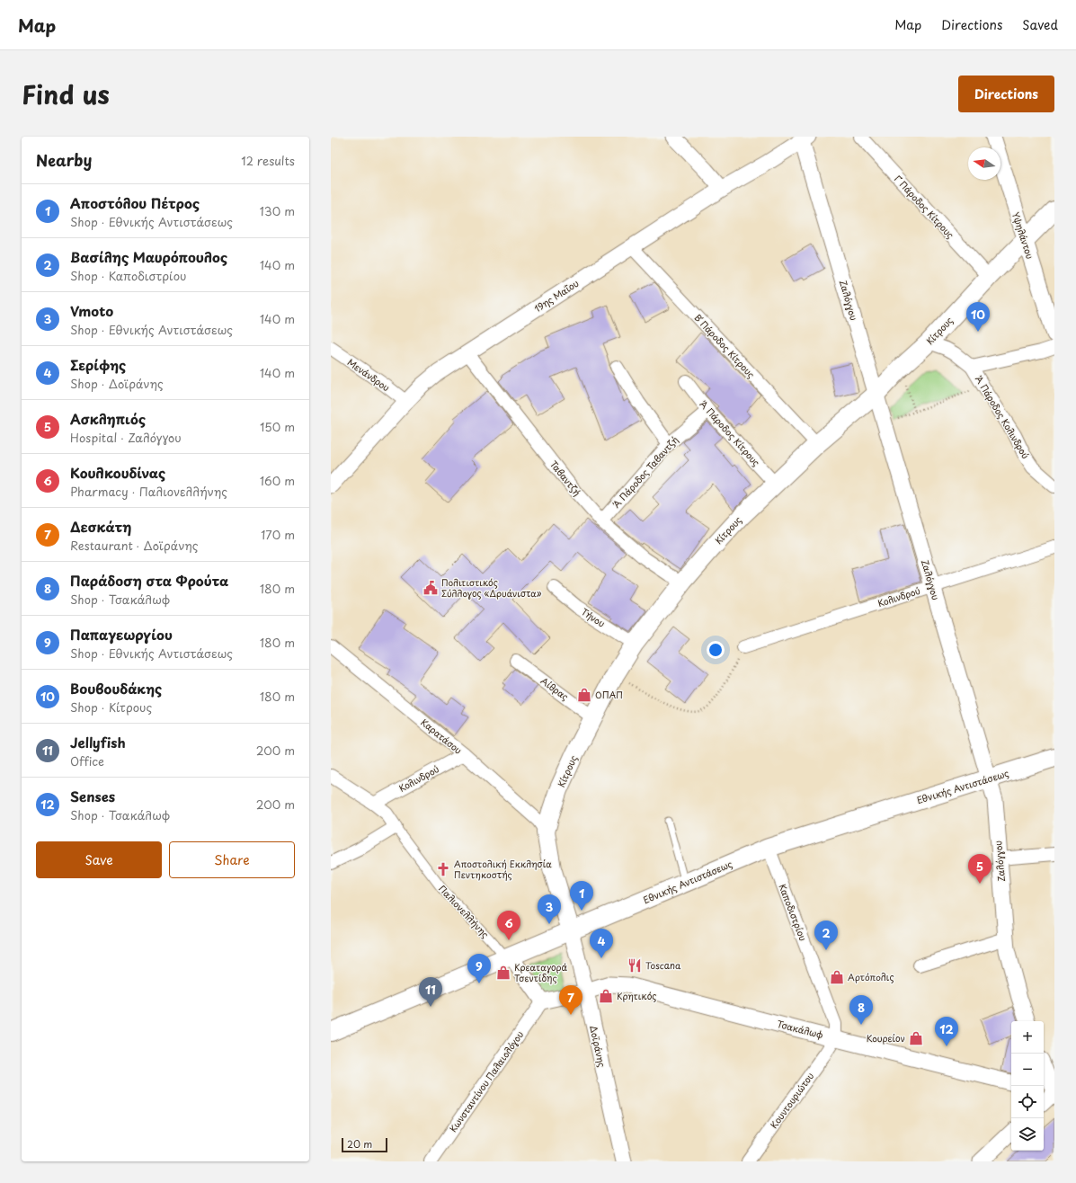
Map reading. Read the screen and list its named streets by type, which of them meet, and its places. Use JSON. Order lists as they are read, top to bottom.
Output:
{
  "streets": {
    "main road": ["Κίτρους", "Εθνικής Αντιστάσεως"],
    "street": [
      "Γ΄ Πάροδος Κίτρους",
      "Υψηλάντου",
      "19ης Μαΐου",
      "Ζαλόγγου",
      "Β΄ Πάροδος Κίτρους",
      "Μενάνδρου",
      "Α΄ Πάροδος Κολινδρού",
      "Α΄ Πάροδος Κίτρους",
      "Α΄ Πάροδος Ταβαντζή",
      "Ταβαντζή",
      "Κολινδρού",
      "Τήνου",
      "Αίθρας",
      "Καρατάσου",
      "Παλιονελλήνης",
      "Καποδιστρίου",
      "Τσακάλωφ",
      "Δοϊράνης",
      "Κωνσταντίνου Παλαιολόγου",
      "Κουντουριώτου"
    ]
  },
  "crossings": [
    ["Γ΄ Πάροδος Κίτρους", "Κίτρους"],
    ["Υψηλάντου", "Κίτρους"],
    ["19ης Μαΐου", "Ζαλόγγου"],
    ["19ης Μαΐου", "Β΄ Πάροδος Κίτρους"],
    ["19ης Μαΐου", "Μενάνδρου"],
    ["19ης Μαΐου", "Ταβαντζή"],
    ["Ζαλόγγου", "Κίτρους"],
    ["Ζαλόγγου", "Κολινδρού"],
    ["Ζαλόγγου", "Εθνικής Αντιστάσεως"],
    ["Κίτρους", "Β΄ Πάροδος Κίτρους"],
    ["Κίτρους", "Α΄ Πάροδος Κολινδρού"],
    ["Κίτρους", "Α΄ Πάροδος Κίτρους"],
    ["Κίτρους", "Ταβαντζή"],
    ["Κίτρους", "Τήνου"],
    ["Κίτρους", "Αίθρας"],
    ["Κίτρους", "Καρατάσου"],
    ["Κίτρους", "Εθνικής Αντιστάσεως"],
    ["Κίτρους", "Δοϊράνης"],
    ["Α΄ Πάροδος Κίτρους", "Α΄ Πάροδος Ταβαντζή"],
    ["Α΄ Πάροδος Ταβαντζή", "Ταβαντζή"],
    ["Κολινδρού", "Καρατάσου"],
    ["Κολινδρού", "Παλιονελλήνης"],
    ["Εθνικής Αντιστάσεως", "Παλιονελλήνης"],
    ["Εθνικής Αντιστάσεως", "Καποδιστρίου"],
    ["Εθνικής Αντιστάσεως", "Δοϊράνης"],
    ["Καποδιστρίου", "Τσακάλωφ"],
    ["Καποδιστρίου", "Κουντουριώτου"],
    ["Τσακάλωφ", "Δοϊράνης"],
    ["Τσακάλωφ", "Κωνσταντίνου Παλαιολόγου"],
    ["Τσακάλωφ", "Κουντουριώτου"]
  ],
  "places": {
    "public building": ["Πολιτιστικός Σύλλογος «Δρυάνιστα»"],
    "shop": [
      "ΟΠΑΠ",
      "Κρεαταγορά Τσεντίδης",
      "Αρτόπολις",
      "Κρητικός",
      "Κουρείον"
    ],
    "church": ["Αποστολική Εκκλησία Πεντηκοστής"],
    "restaurant": ["Toscana"]
  },
  "scale_bar": "20 m",
  "north": "left",
  "page": {
    "header": "Map",
    "nav": ["Map", "Directions", "Saved"],
    "title": "Find us",
    "buttons": [
      "Directions",
      ["Save", "Share"]
    ],
    "heading": ["Nearby", "12 results"],
    "list": [
      {
        "mark": "1",
        "name": "Αποστόλου Πέτρος",
        "note": "Shop · Εθνικής Αντιστάσεως",
        "value": "130 m"
      },
      {
        "mark": "2",
        "name": "Βασίλης Μαυρόπουλος",
        "note": "Shop · Καποδιστρίου",
        "value": "140 m"
      },
      {
        "mark": "3",
        "name": "Vmoto",
        "note": "Shop · Εθνικής Αντιστάσεως",
        "value": "140 m"
      },
      {
        "mark": "4",
        "name": "Σερίφης",
        "note": "Shop · Δοϊράνης",
        "value": "140 m"
      },
      {
        "mark": "5",
        "name": "Ασκληπιός",
        "note": "Hospital · Ζαλόγγου",
        "value": "150 m"
      },
      {
        "mark": "6",
        "name": "Κουλκουδίνας",
        "note": "Pharmacy · Παλιονελλήνης",
        "value": "160 m"
      },
      {
        "mark": "7",
        "name": "Δεσκάτη",
        "note": "Restaurant · Δοϊράνης",
        "value": "170 m"
      },
      {
        "mark": "8",
        "name": "Παράδοση στα Φρούτα",
        "note": "Shop · Τσακάλωφ",
        "value": "180 m"
      },
      {
        "mark": "9",
        "name": "Παπαγεωργίου",
        "note": "Shop · Εθνικής Αντιστάσεως",
        "value": "180 m"
      },
      {
        "mark": "10",
        "name": "Βουβουδάκης",
        "note": "Shop · Κίτρους",
        "value": "180 m"
      },
      {
        "mark": "11",
        "name": "Jellyfish",
        "note": "Office",
        "value": "200 m"
      },
      {
        "mark": "12",
        "name": "Senses",
        "note": "Shop · Τσακάλωφ",
        "value": "200 m"
      }
    ],
    "pins": [
      "10",
      "5",
      "1",
      "3",
      "6",
      "2",
      "4",
      "9",
      "11",
      "7",
      "8",
      "12"
    ],
    "map_buttons": ["+", "−"],
    "scale": "20 m"
  }
}
